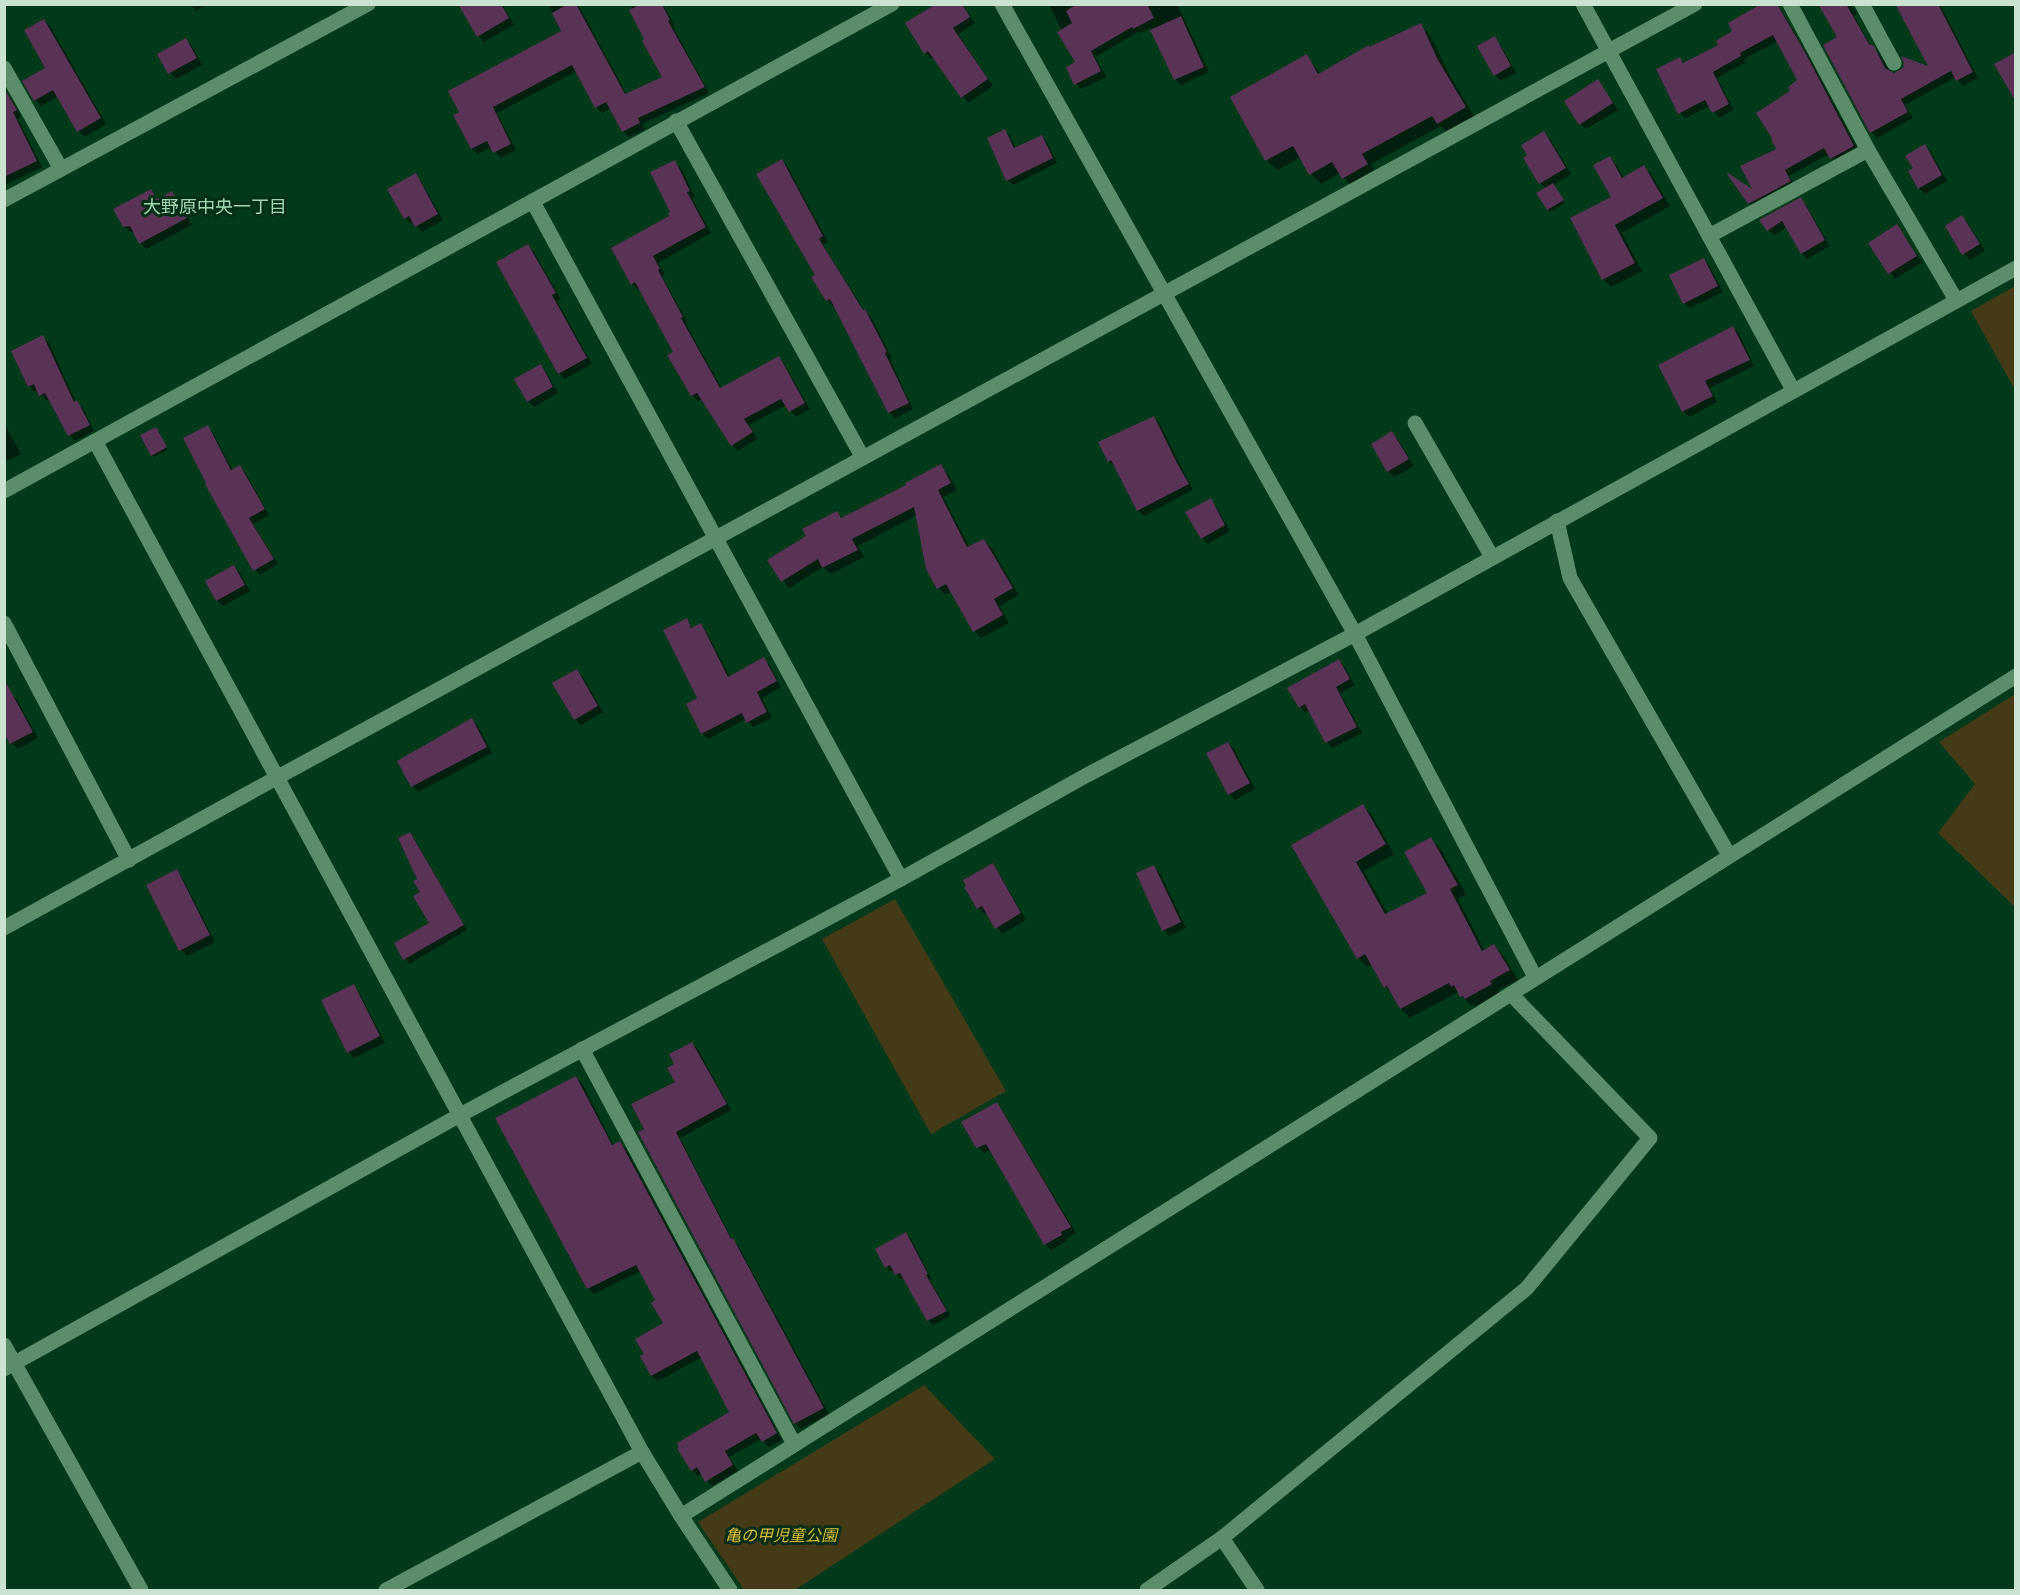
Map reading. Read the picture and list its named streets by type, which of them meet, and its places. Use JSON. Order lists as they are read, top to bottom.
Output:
{
  "districts": ["大野原中央一丁目"],
  "parks": ["亀の甲児童公園"]
}
